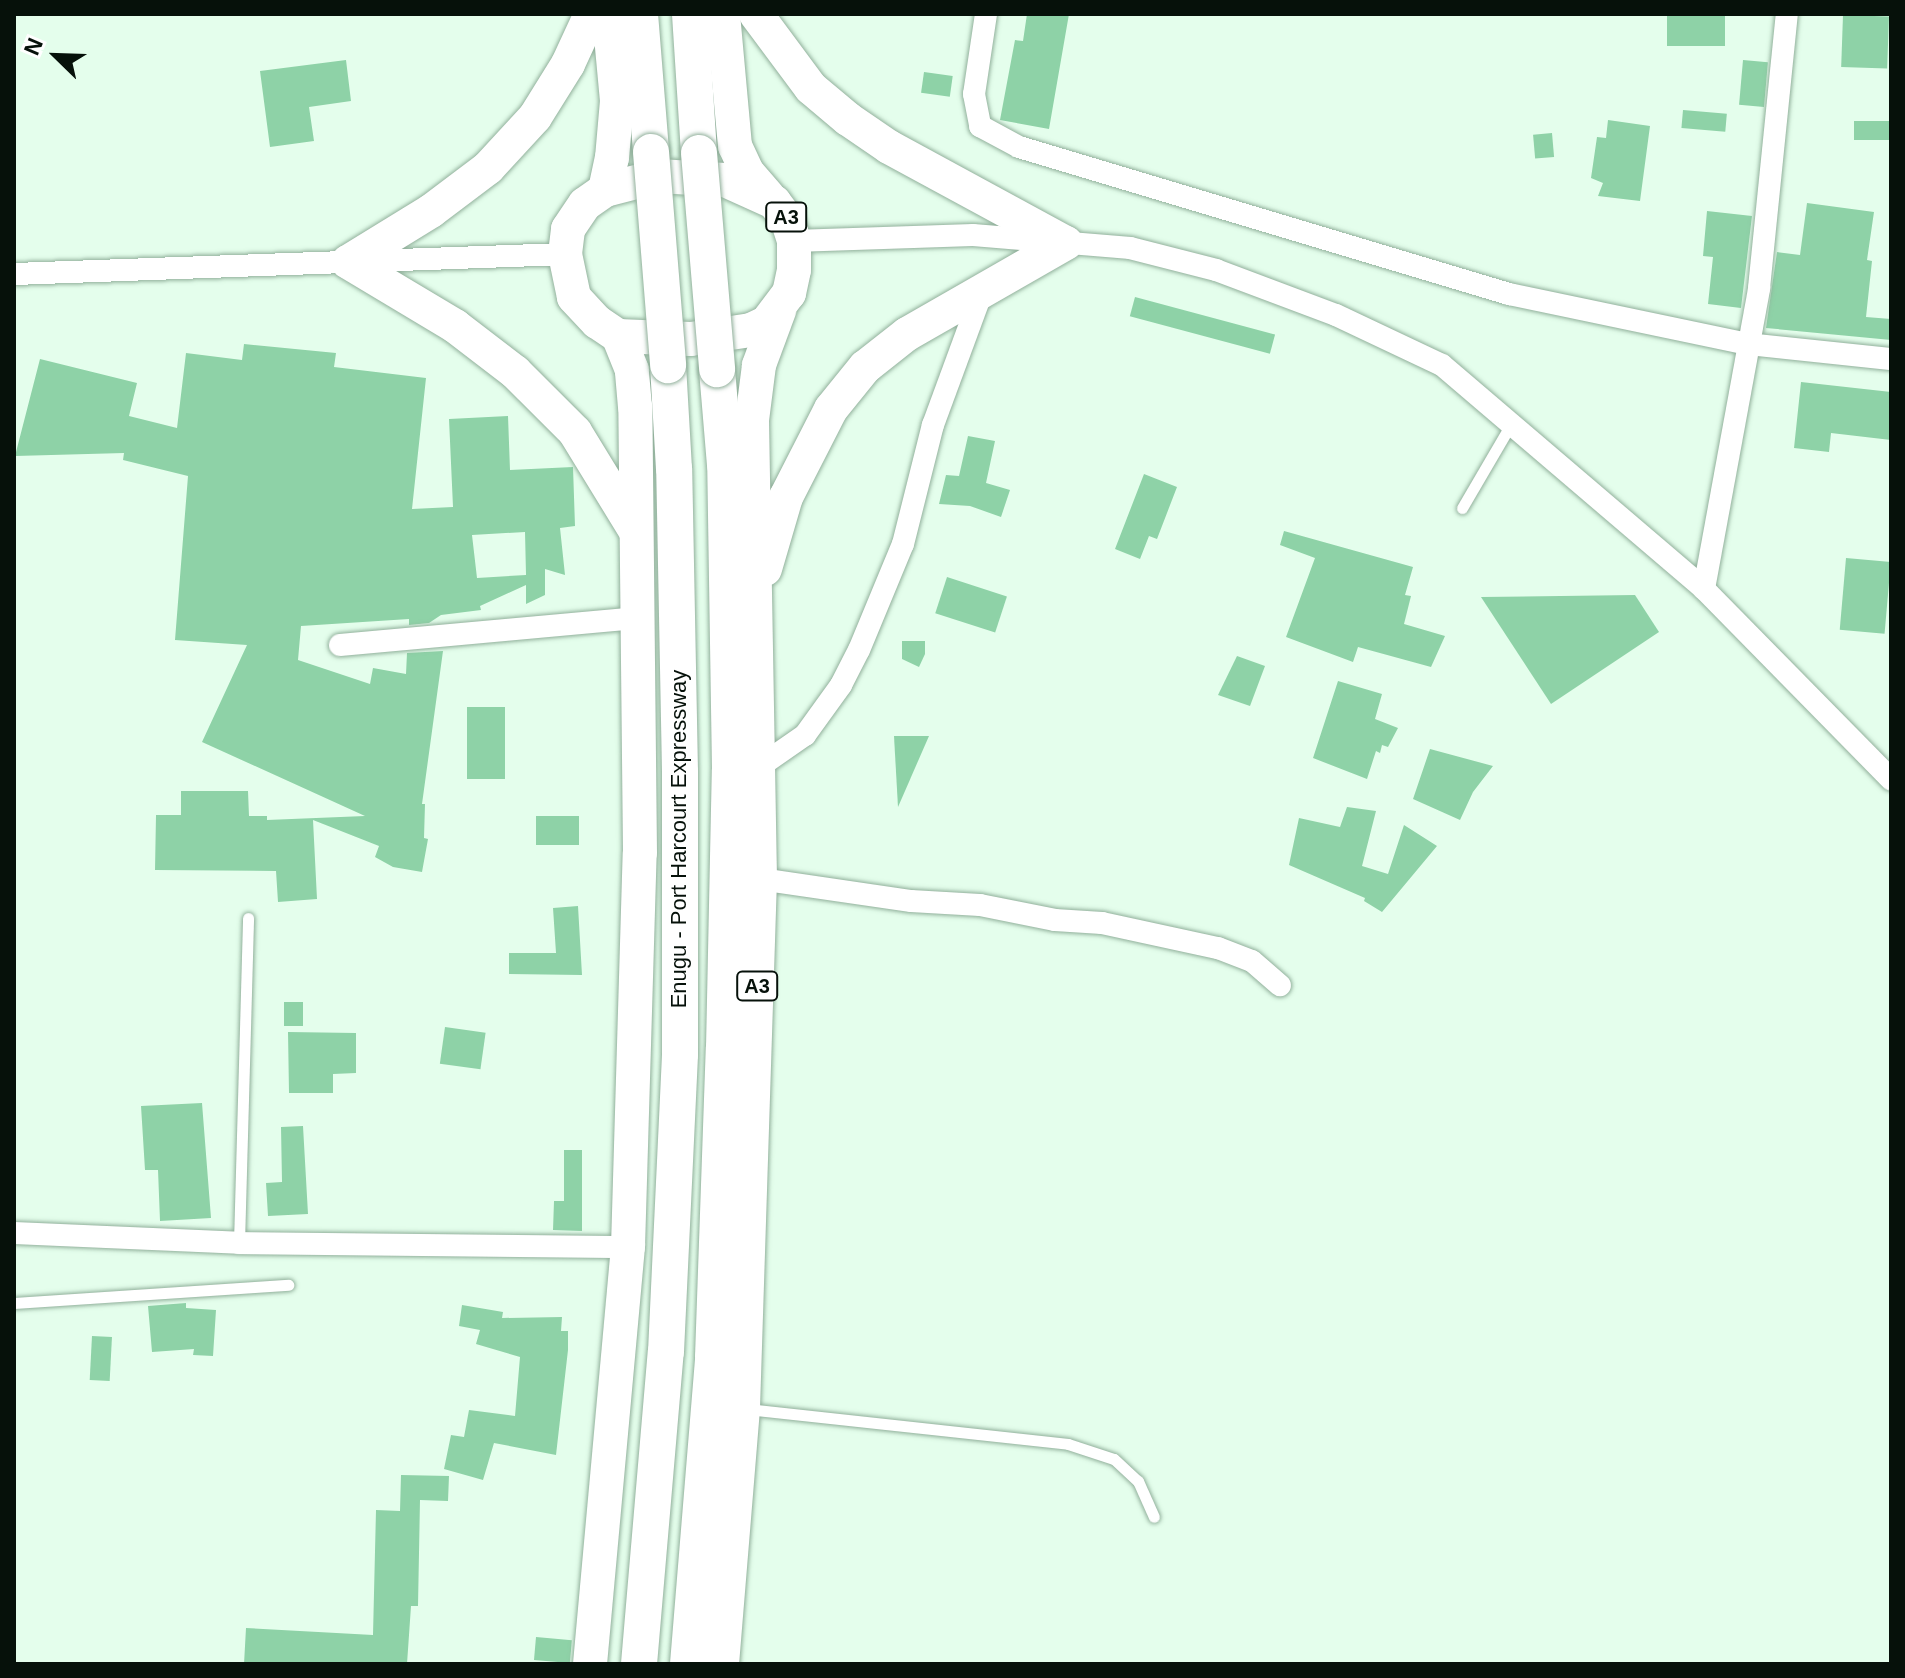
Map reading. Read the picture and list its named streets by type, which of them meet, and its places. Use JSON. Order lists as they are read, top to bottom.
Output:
{
  "streets": {
    "highway": ["A3", "Enugu - Port Harcourt Expressway"]
  },
  "crossings": [
    ["A3", "Enugu - Port Harcourt Expressway"]
  ],
  "north": "top left"
}
